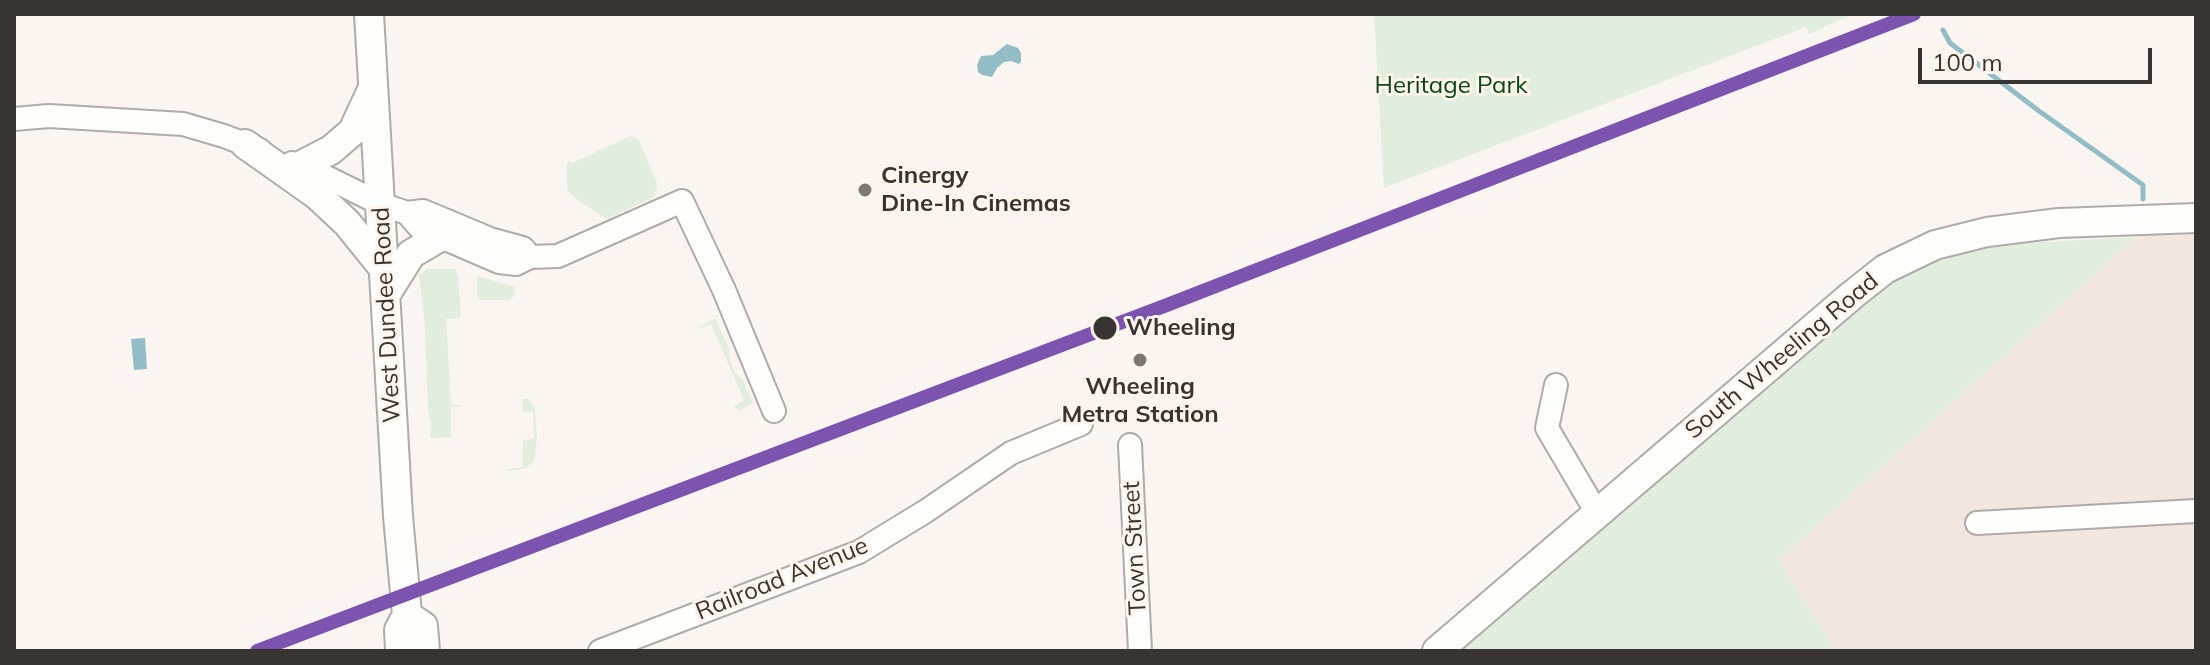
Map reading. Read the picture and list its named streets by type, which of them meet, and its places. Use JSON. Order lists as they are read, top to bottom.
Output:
{
  "streets": {
    "main road": ["West Dundee Road", "South Wheeling Road"],
    "street": ["Town Street", "Railroad Avenue"]
  },
  "parks": ["Heritage Park"],
  "places": ["Cinergy Dine-In Cinemas", "Wheeling", "Wheeling Metra Station"],
  "scale_bar": "100 m"
}
